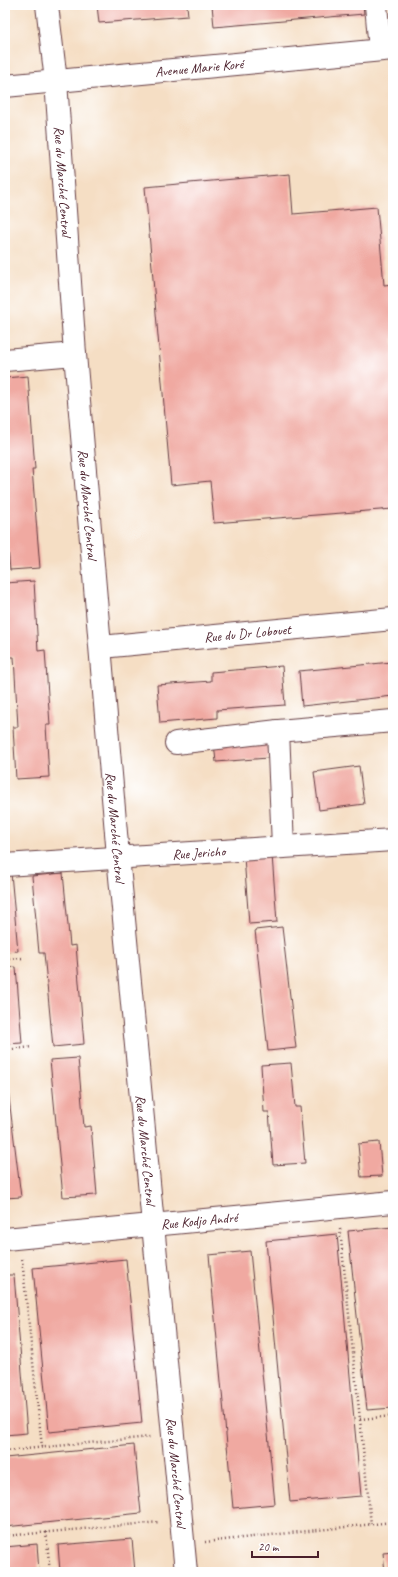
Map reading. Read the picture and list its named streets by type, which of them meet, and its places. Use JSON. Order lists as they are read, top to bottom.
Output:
{
  "streets": {
    "street": [
      "Avenue Marie Koré",
      "Rue du Marché Central",
      "Rue du Dr Lobouet",
      "Rue Jericho",
      "Rue Kodjo André"
    ]
  },
  "crossings": [
    ["Avenue Marie Koré", "Rue du Marché Central"],
    ["Rue du Marché Central", "Rue du Dr Lobouet"],
    ["Rue du Marché Central", "Rue Jericho"],
    ["Rue du Marché Central", "Rue Kodjo André"]
  ],
  "scale_bar": "20 m"
}
